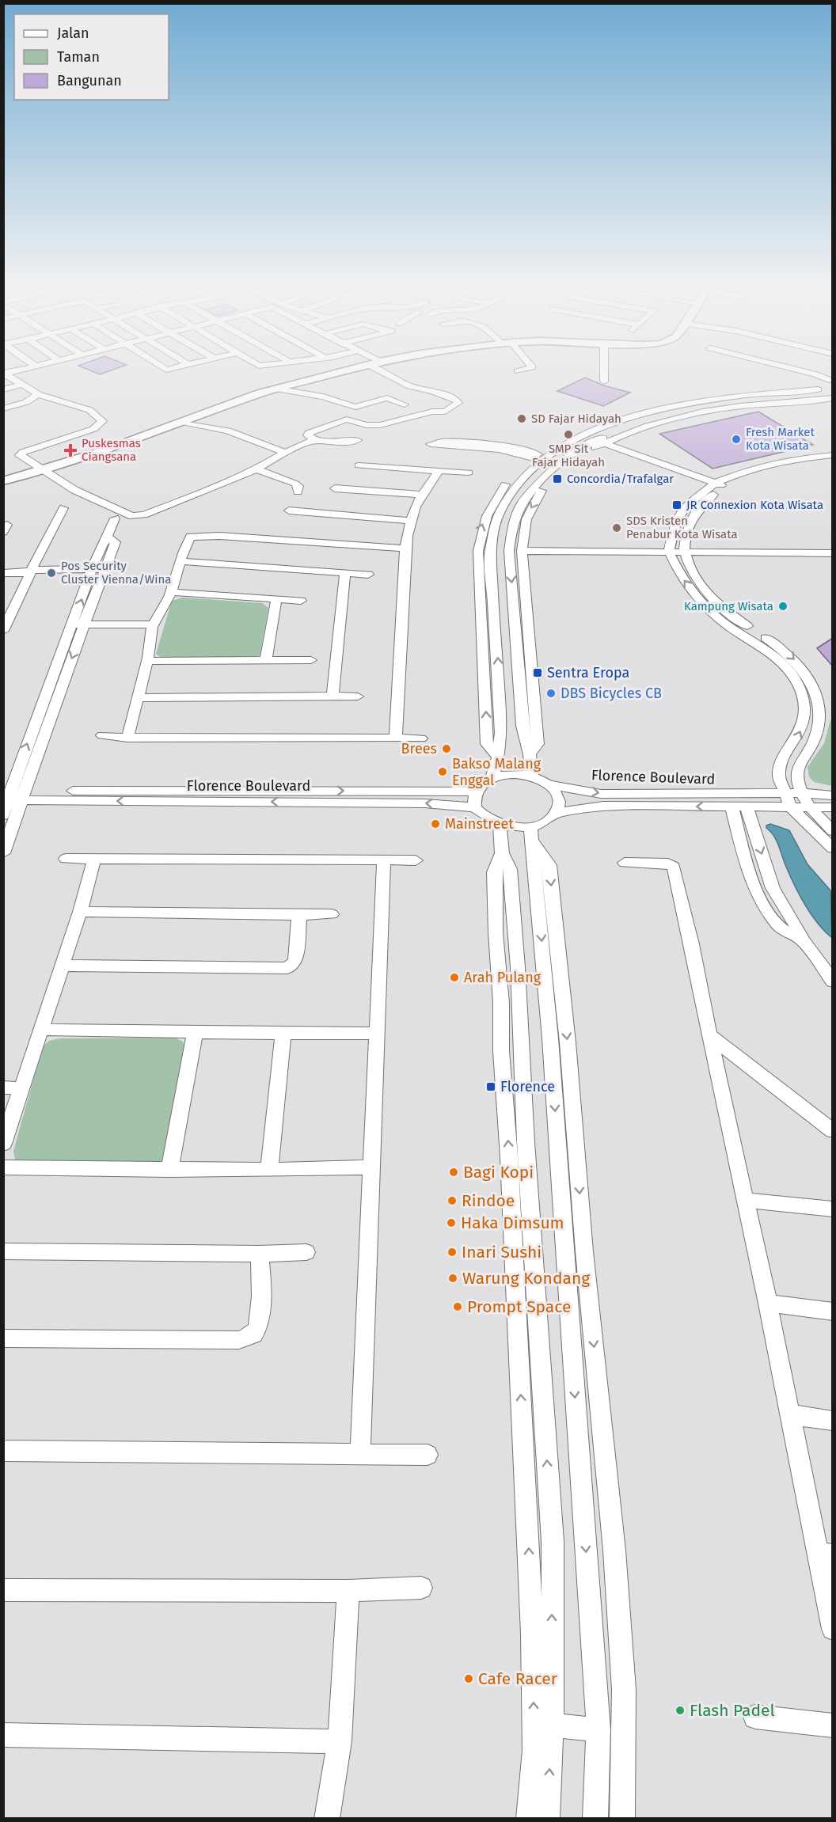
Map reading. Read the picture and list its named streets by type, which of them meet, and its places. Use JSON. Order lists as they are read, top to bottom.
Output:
{
  "streets": {
    "street": ["Florence Boulevard"]
  },
  "places": {
    "other": [
      "SD Fajar Hidayah",
      "SMP Sit Fajar Hidayah",
      "Fresh Market Kota Wisata",
      "SDS Kristen Penabur Kota Wisata",
      "Pos Security Cluster Vienna/Wina",
      "Kampung Wisata",
      "DBS Bicycles CB",
      "Brees",
      "Bakso Malang Enggal",
      "Mainstreet",
      "Arah Pulang",
      "Bagi Kopi",
      "Rindoe",
      "Haka Dimsum",
      "Inari Sushi",
      "Warung Kondang",
      "Prompt Space",
      "Cafe Racer",
      "Flash Padel"
    ],
    "health": ["Puskesmas Ciangsana"],
    "transit": [
      "Concordia/Trafalgar",
      "JR Connexion Kota Wisata",
      "Sentra Eropa",
      "Florence"
    ]
  },
  "legend": ["Jalan", "Taman", "Bangunan"]
}
